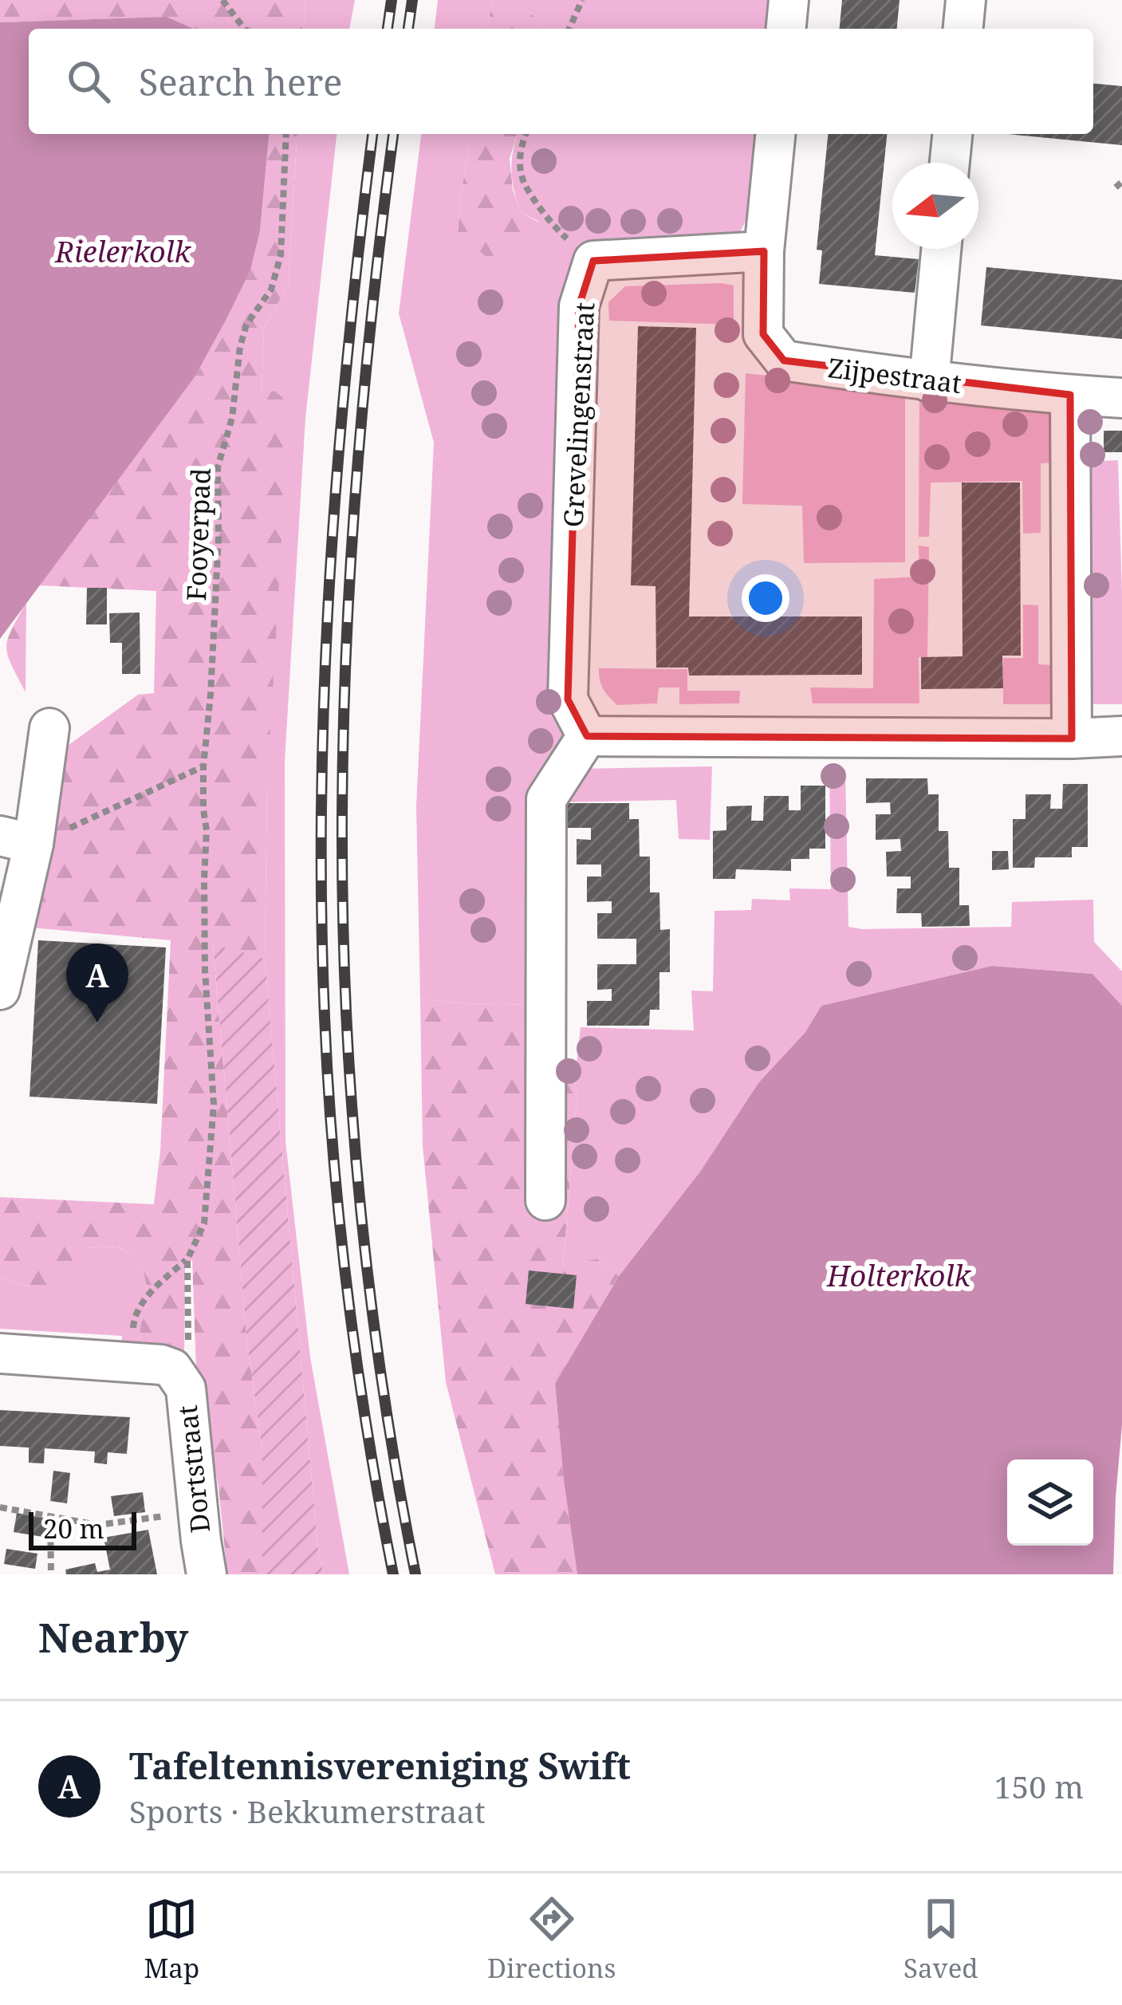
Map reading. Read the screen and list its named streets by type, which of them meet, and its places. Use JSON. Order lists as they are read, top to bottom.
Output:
{
  "streets": {
    "street": ["Zijpestraat", "Grevelingenstraat", "Dortstraat"],
    "path": ["Fooyerpad"]
  },
  "water": ["Rielerkolk", "Holterkolk"],
  "scale_bar": "20 m",
  "north": "left",
  "page": {
    "search": "Search here",
    "pins": "A",
    "scale": "20 m",
    "heading": "Nearby",
    "list": [
      {
        "mark": "A",
        "name": "Tafeltennisvereniging Swift",
        "note": "Sports · Bekkumerstraat",
        "value": "150 m"
      }
    ],
    "nav": ["Map", "Directions", "Saved"]
  }
}
